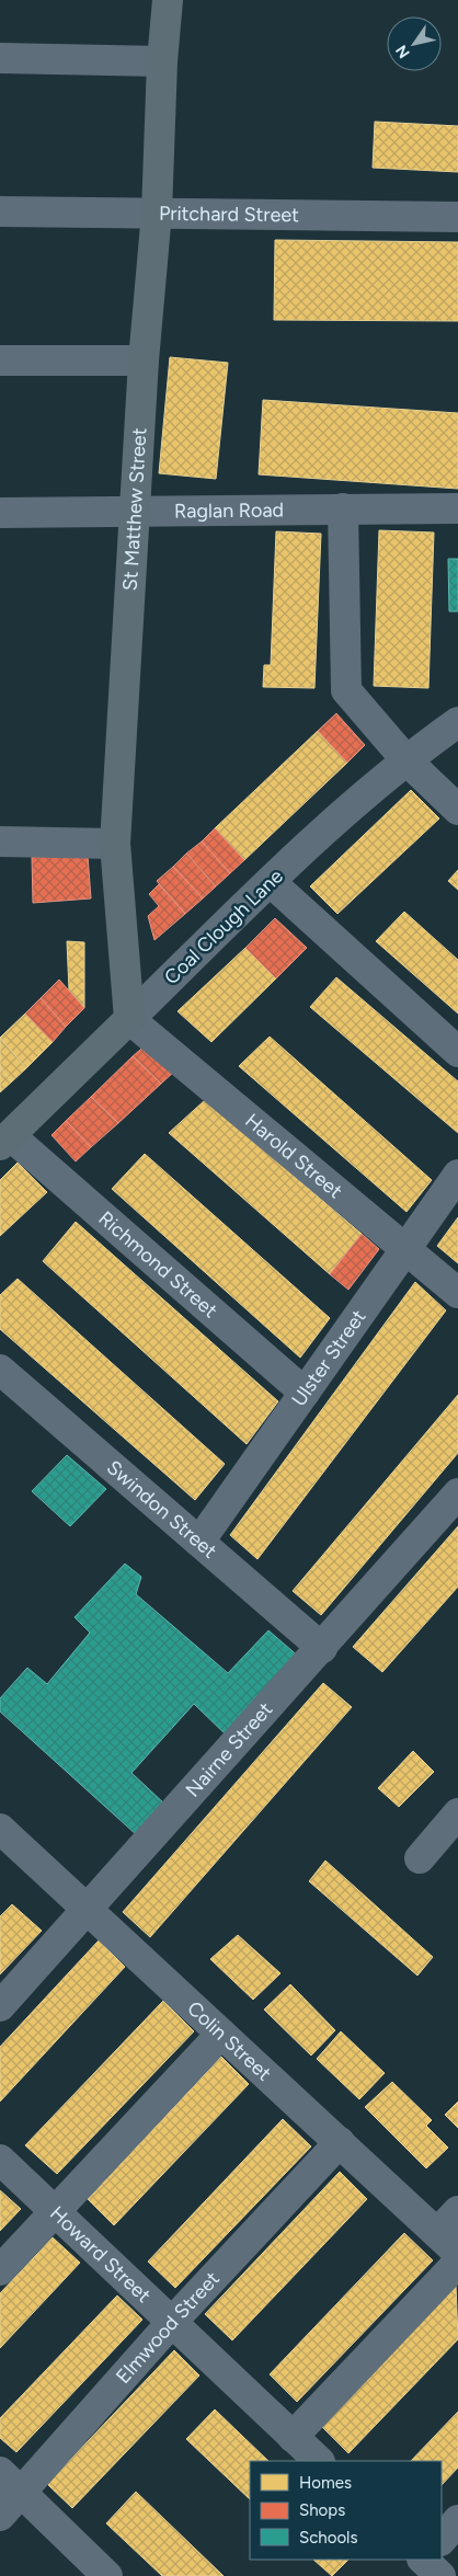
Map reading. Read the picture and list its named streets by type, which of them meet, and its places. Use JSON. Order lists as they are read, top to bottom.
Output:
{
  "streets": {
    "main road": ["St Matthew Street", "Coal Clough Lane"],
    "street": [
      "Pritchard Street",
      "Raglan Road",
      "Harold Street",
      "Richmond Street",
      "Ulster Street",
      "Swindon Street",
      "Nairne Street",
      "Colin Street",
      "Howard Street",
      "Elmwood Street"
    ]
  },
  "crossings": [
    ["Pritchard Street", "St Matthew Street"],
    ["St Matthew Street", "Raglan Road"],
    ["St Matthew Street", "Coal Clough Lane"],
    ["St Matthew Street", "Harold Street"],
    ["Coal Clough Lane", "Harold Street"],
    ["Coal Clough Lane", "Richmond Street"],
    ["Harold Street", "Ulster Street"],
    ["Richmond Street", "Ulster Street"],
    ["Ulster Street", "Swindon Street"],
    ["Swindon Street", "Nairne Street"],
    ["Nairne Street", "Colin Street"],
    ["Colin Street", "Elmwood Street"],
    ["Howard Street", "Elmwood Street"]
  ],
  "legend": ["Homes", "Shops", "Schools"],
  "north": "bottom left"
}
